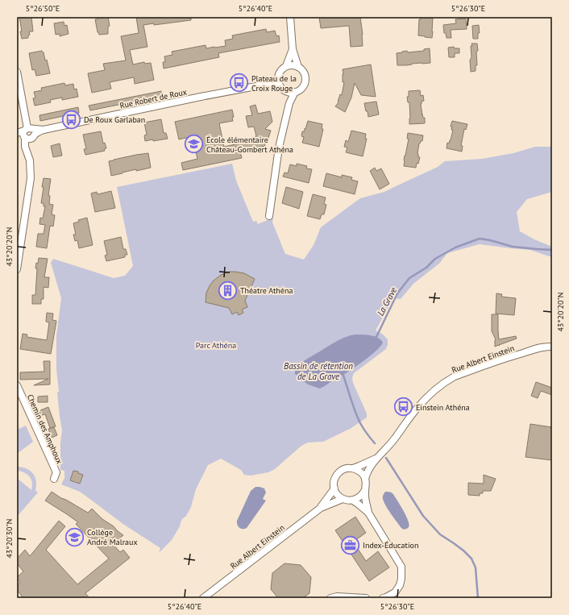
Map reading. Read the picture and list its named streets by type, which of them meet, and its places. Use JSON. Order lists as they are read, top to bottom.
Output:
{
  "streets": {
    "street": ["Rue Robert de Roux", "Rue Albert Einstein", "Chemin des Amphoux"]
  },
  "water": ["La Grave", "Bassin de rétention de La Grave"],
  "parks": ["Parc Athéna"],
  "places": {
    "bus stop": ["Plateau de la Croix Rouge", "De Roux Garlaban", "Einstein Athéna"],
    "school or university": ["École élémentaire Château-Gombert Athéna", "Collège André Malraux"],
    "building": ["Théatre Athéna"],
    "office": ["Index-Éducation"]
  },
  "coordinates": [
    "5°26'50\"E",
    "5°26'40\"E",
    "5°26'30\"E",
    "43°20'20\"N",
    "43°20'30\"N"
  ]
}
